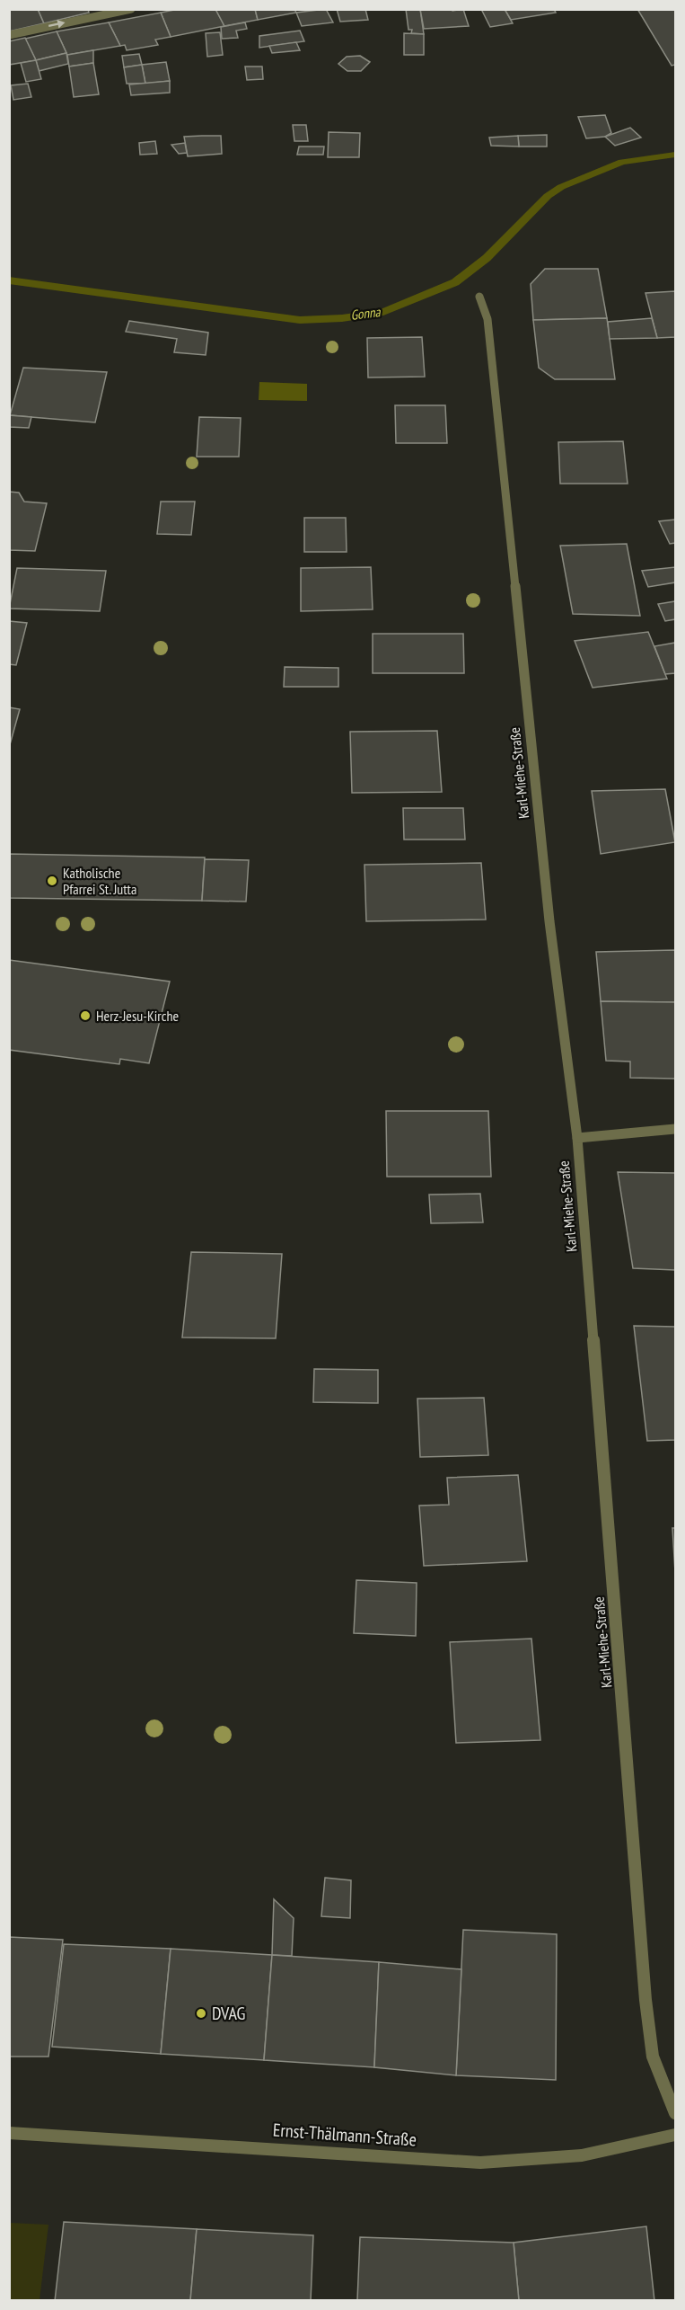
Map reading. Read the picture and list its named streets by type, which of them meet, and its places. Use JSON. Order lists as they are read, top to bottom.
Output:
{
  "streets": {
    "street": ["Karl-Miehe-Straße", "Ernst-Thälmann-Straße"]
  },
  "water": ["Gonna"],
  "places": ["Katholische Pfarrei St. Jutta", "Herz-Jesu-Kirche", "DVAG"]
}
